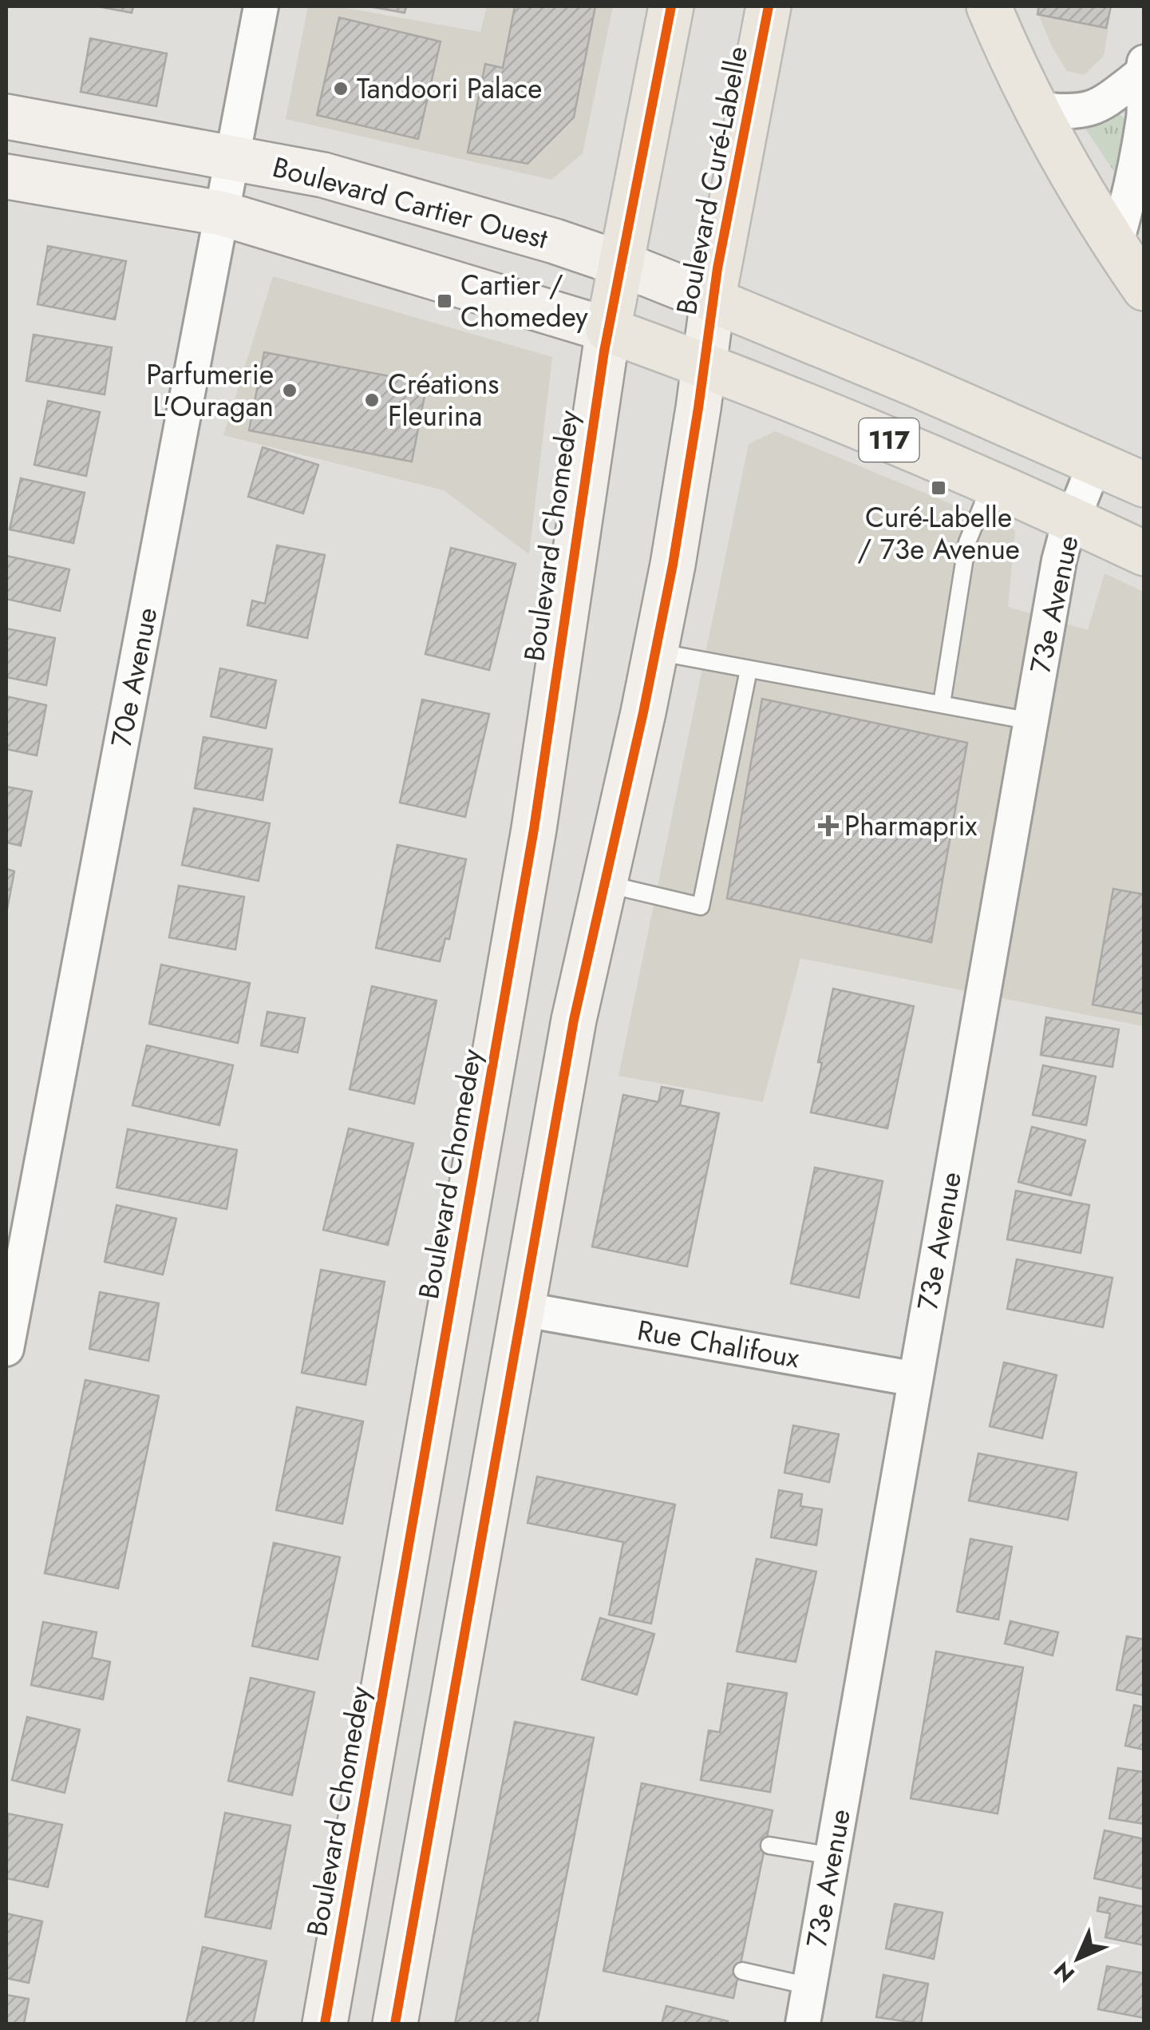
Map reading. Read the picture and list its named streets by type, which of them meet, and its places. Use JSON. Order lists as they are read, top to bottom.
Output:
{
  "streets": {
    "main road": ["Boulevard Curé-Labelle", "117"],
    "street": [
      "Boulevard Cartier Ouest",
      "Boulevard Chomedey",
      "73e Avenue",
      "70e Avenue",
      "Rue Chalifoux"
    ]
  },
  "crossings": [
    ["Boulevard Curé-Labelle", "Boulevard Cartier Ouest"],
    ["Boulevard Curé-Labelle", "Boulevard Chomedey"],
    ["Boulevard Curé-Labelle", "73e Avenue"],
    ["Boulevard Cartier Ouest", "70e Avenue"],
    ["73e Avenue", "Rue Chalifoux"]
  ],
  "places": {
    "other": ["Tandoori Palace", "Parfumerie L'Ouragan", "Créations Fleurina"],
    "transit": ["Cartier / Chomedey", "Curé-Labelle / 73e Avenue"],
    "health": ["Pharmaprix"]
  },
  "north": "bottom left"
}
